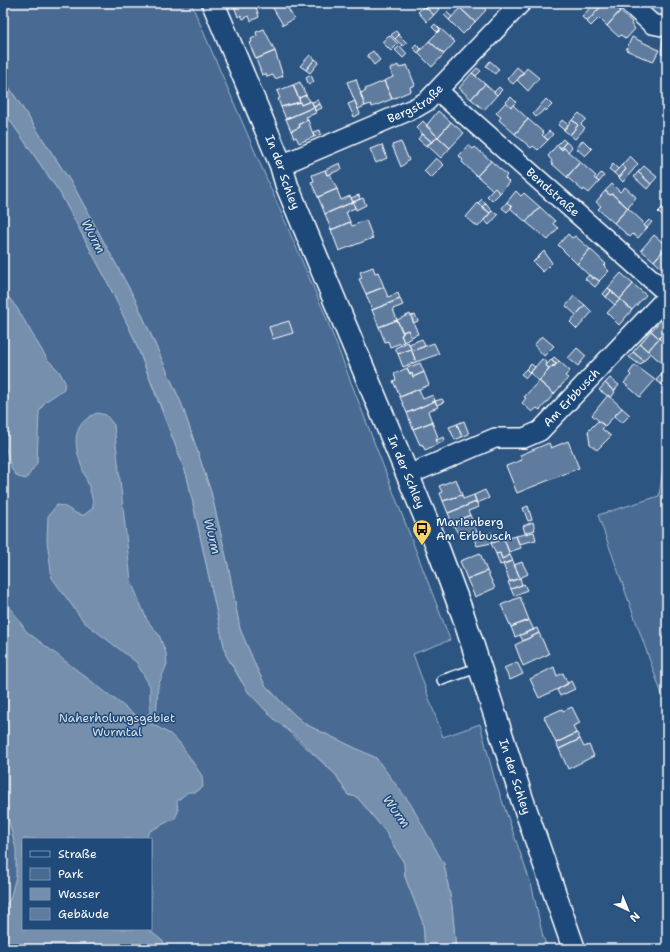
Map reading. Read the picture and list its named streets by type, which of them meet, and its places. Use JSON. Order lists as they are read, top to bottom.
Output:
{
  "streets": {
    "street": [
      "Bergstraße",
      "In der Schley",
      "Bendstraße",
      "Am Erbbusch"
    ]
  },
  "crossings": [
    ["Bergstraße", "In der Schley"],
    ["Bergstraße", "Bendstraße"],
    ["In der Schley", "Am Erbbusch"]
  ],
  "water": ["Wurm"],
  "parks": ["Naherholungsgebiet Wurmtal"],
  "places": {
    "bus stop": ["Marienberg Am Erbbusch"]
  },
  "legend": [
    "Straße",
    "Park",
    "Wasser",
    "Gebäude"
  ],
  "north": "bottom right"
}
